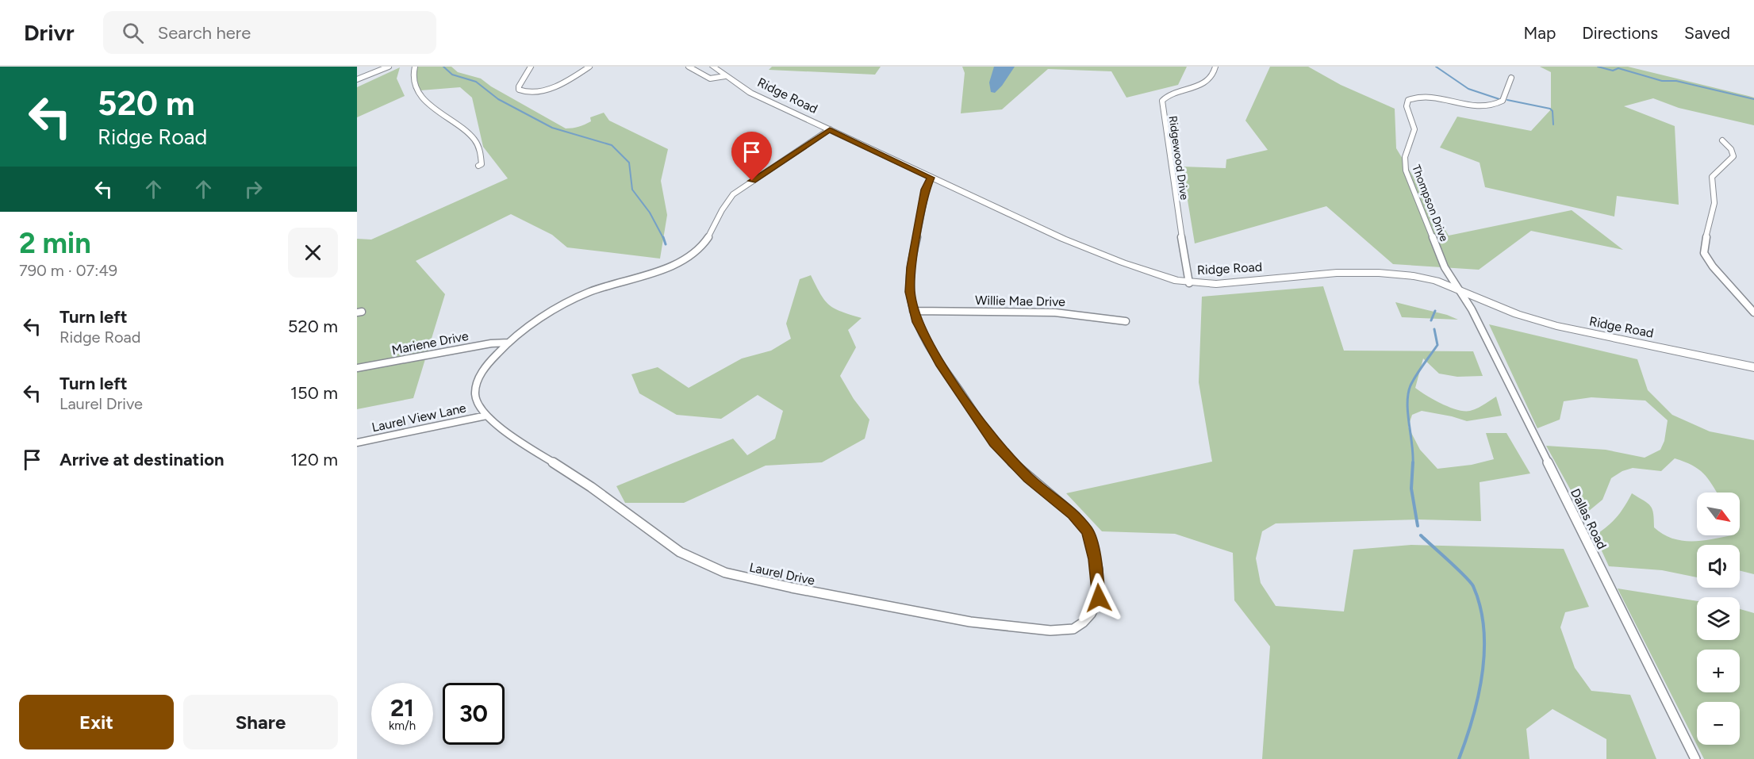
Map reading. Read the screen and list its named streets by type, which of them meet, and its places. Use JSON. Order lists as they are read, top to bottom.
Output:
{
  "streets": {
    "street": [
      "Ridge Road",
      "Ridgewood Drive",
      "Thompson Drive",
      "Willie Mae Drive",
      "Mariene Drive",
      "Laurel View Lane",
      "Dallas Road",
      "Laurel Drive"
    ]
  },
  "crossings": [
    ["Ridge Road", "Ridgewood Drive"],
    ["Ridge Road", "Thompson Drive"],
    ["Ridge Road", "Dallas Road"],
    ["Ridge Road", "Laurel Drive"],
    ["Thompson Drive", "Dallas Road"],
    ["Willie Mae Drive", "Laurel Drive"],
    ["Mariene Drive", "Laurel Drive"],
    ["Laurel View Lane", "Laurel Drive"]
  ],
  "north": "bottom right",
  "page": {
    "header": "Drivr",
    "search": "Search here",
    "nav": ["Map", "Directions", "Saved"],
    "turn": ["520 m", "Ridge Road"],
    "heading": ["2 min", "790 m · 07:49"],
    "list": [
      {
        "name": "Turn left",
        "note": "Ridge Road",
        "value": "520 m"
      },
      {
        "name": "Turn left",
        "note": "Laurel Drive",
        "value": "150 m"
      },
      {
        "name": "Arrive at destination",
        "value": "120 m"
      }
    ],
    "map_buttons": ["+", "−"],
    "speed": "21 km/h",
    "limit": "30",
    "buttons": ["Exit", "Share"]
  }
}
